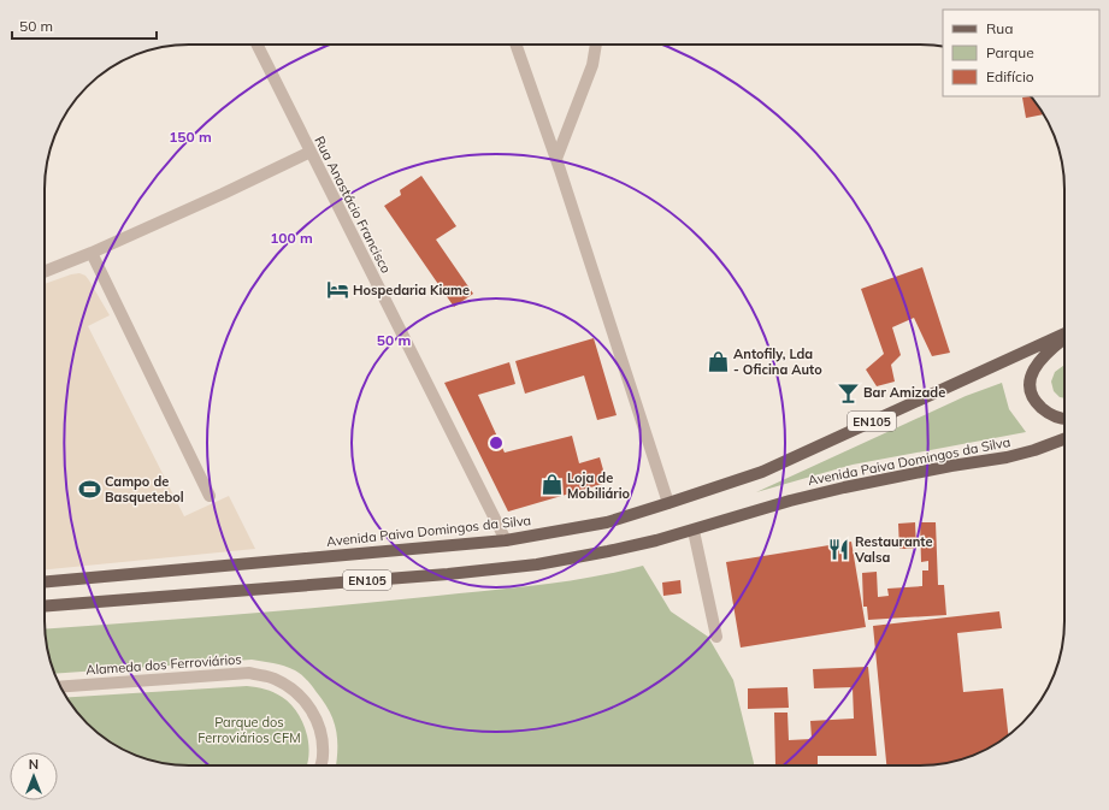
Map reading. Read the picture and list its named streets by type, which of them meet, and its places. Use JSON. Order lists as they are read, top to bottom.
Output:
{
  "streets": {
    "main road": ["EN105", "Avenida Paiva Domingos da Silva"],
    "street": ["Rua Anastácio Francisco", "Alameda dos Ferroviários"]
  },
  "crossings": [
    ["Rua Anastácio Francisco", "Avenida Paiva Domingos da Silva"]
  ],
  "parks": ["Parque dos Ferroviários CFM"],
  "places": {
    "hotel": ["Hospedaria Kiame"],
    "shop": ["Antofily, Lda - Oficina Auto", "Loja de Mobiliário"],
    "bar": ["Bar Amizade"],
    "sports": ["Campo de Basquetebol"],
    "restaurant": ["Restaurante Valsa"]
  },
  "legend": ["Rua", "Parque", "Edifício"],
  "scale_bar": "50 m",
  "north": "top",
  "rings": ["150 m", "100 m", "50 m"]
}
